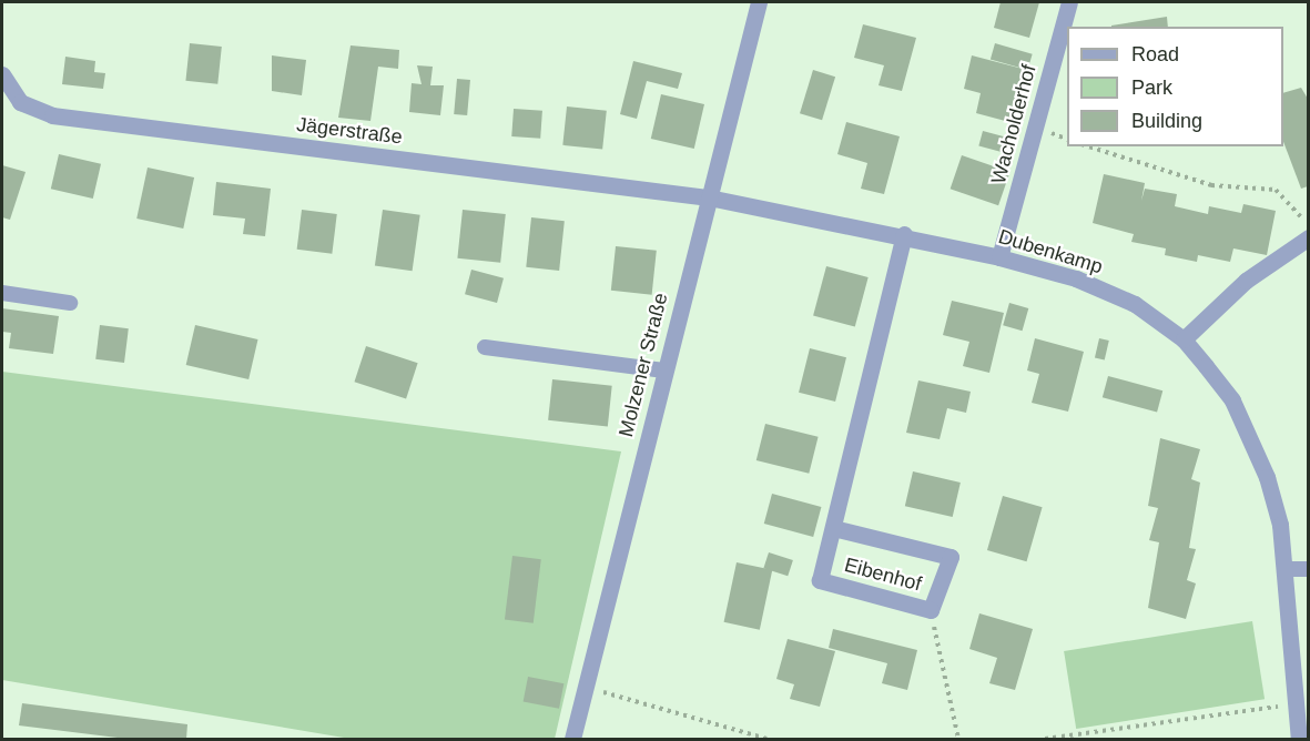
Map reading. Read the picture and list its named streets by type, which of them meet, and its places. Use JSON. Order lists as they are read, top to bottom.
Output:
{
  "streets": {
    "street": [
      "Wacholderhof",
      "Jägerstraße",
      "Dubenkamp",
      "Molzener Straße",
      "Eibenhof"
    ]
  },
  "crossings": [
    ["Wacholderhof", "Dubenkamp"],
    ["Jägerstraße", "Dubenkamp"],
    ["Jägerstraße", "Molzener Straße"],
    ["Dubenkamp", "Molzener Straße"],
    ["Dubenkamp", "Eibenhof"]
  ],
  "legend": ["Road", "Park", "Building"]
}
